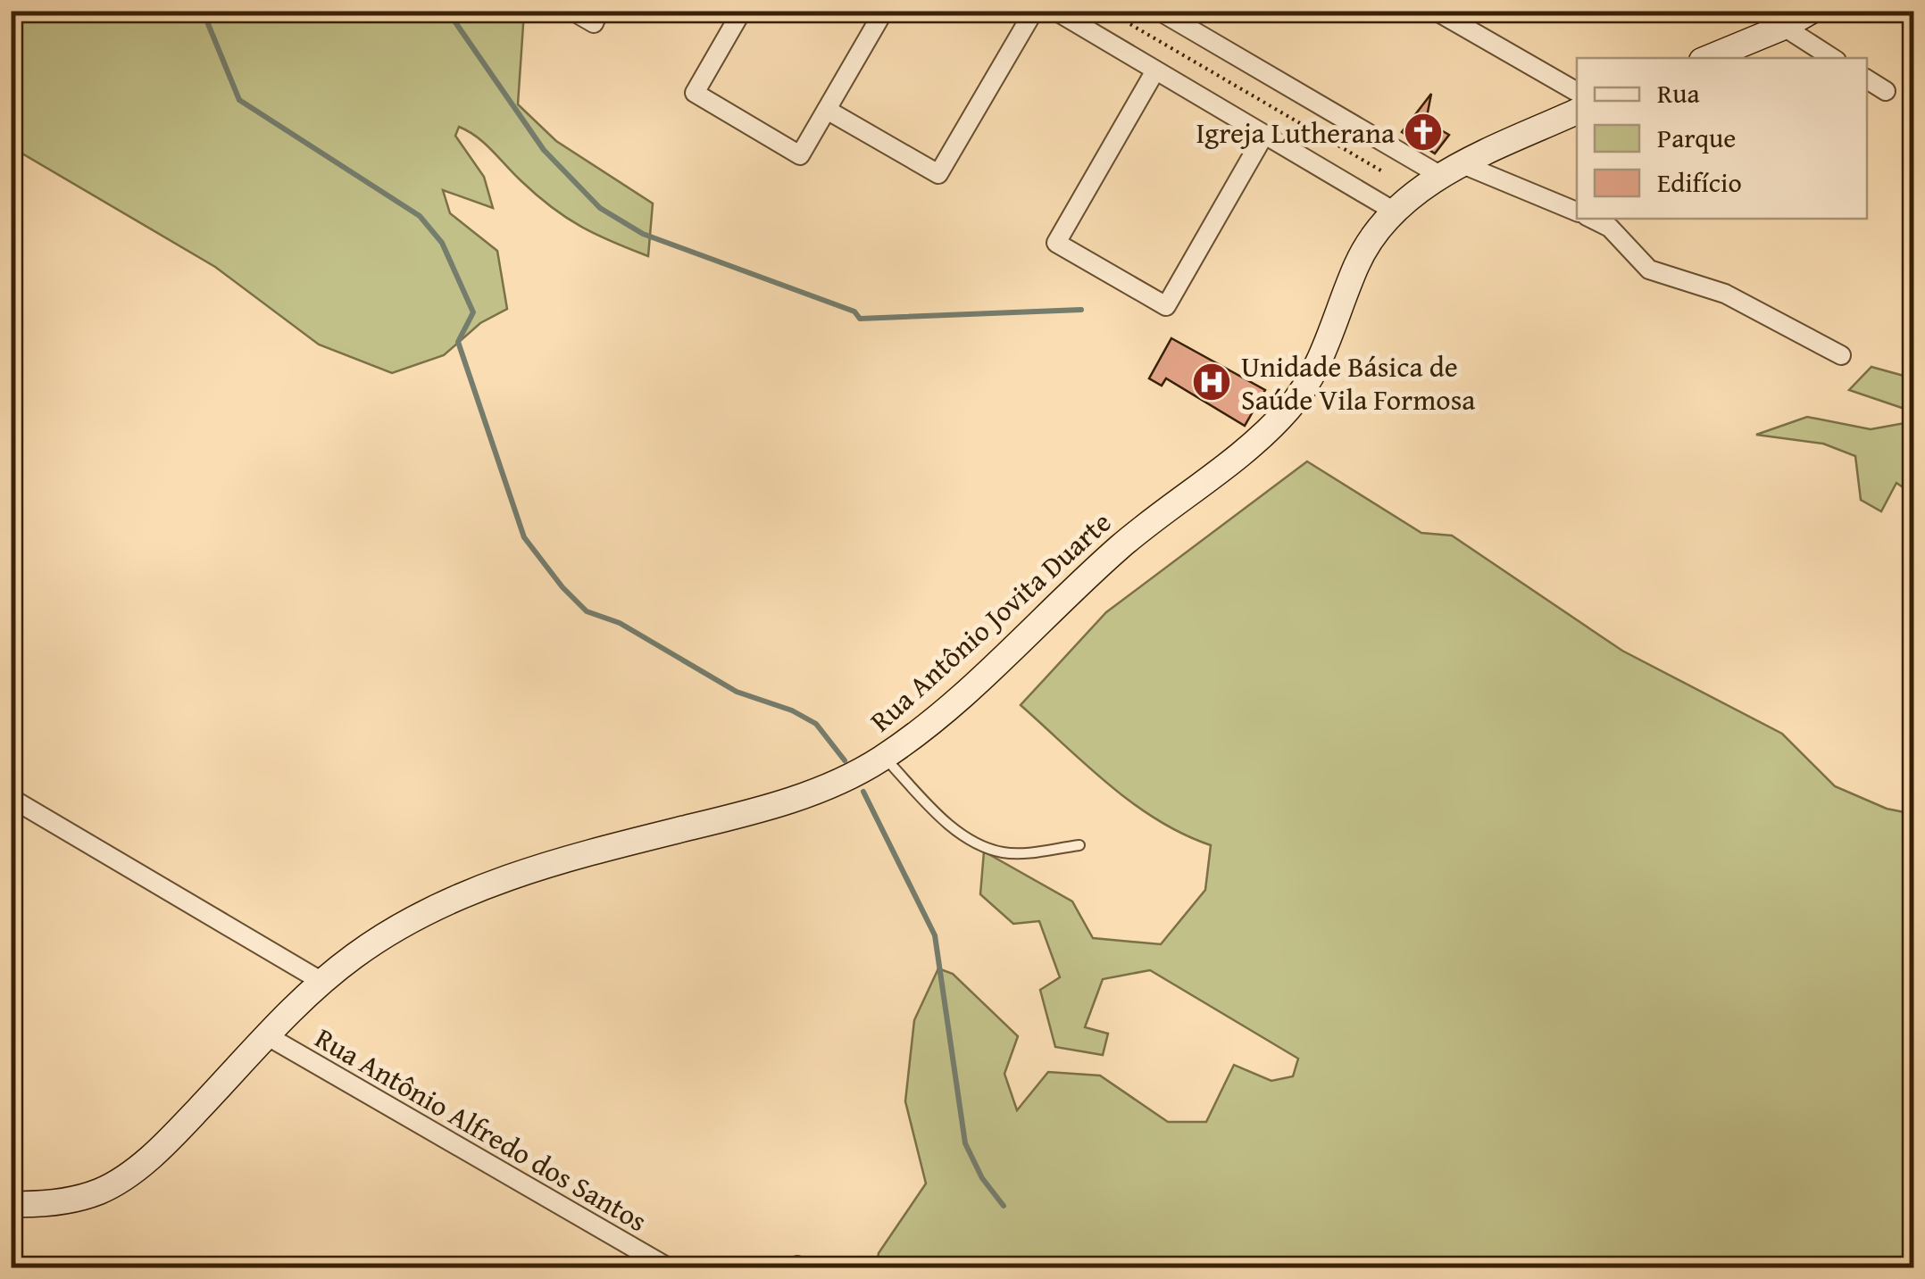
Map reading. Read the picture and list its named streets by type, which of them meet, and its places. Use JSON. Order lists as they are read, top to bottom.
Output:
{
  "streets": {
    "main road": ["Rua Antônio Jovita Duarte"],
    "street": ["Rua Antônio Alfredo dos Santos"]
  },
  "crossings": [
    ["Rua Antônio Jovita Duarte", "Rua Antônio Alfredo dos Santos"]
  ],
  "places": {
    "church": ["Igreja Lutherana"],
    "hospital": ["Unidade Básica de Saúde Vila Formosa"]
  },
  "legend": ["Rua", "Parque", "Edifício"]
}
